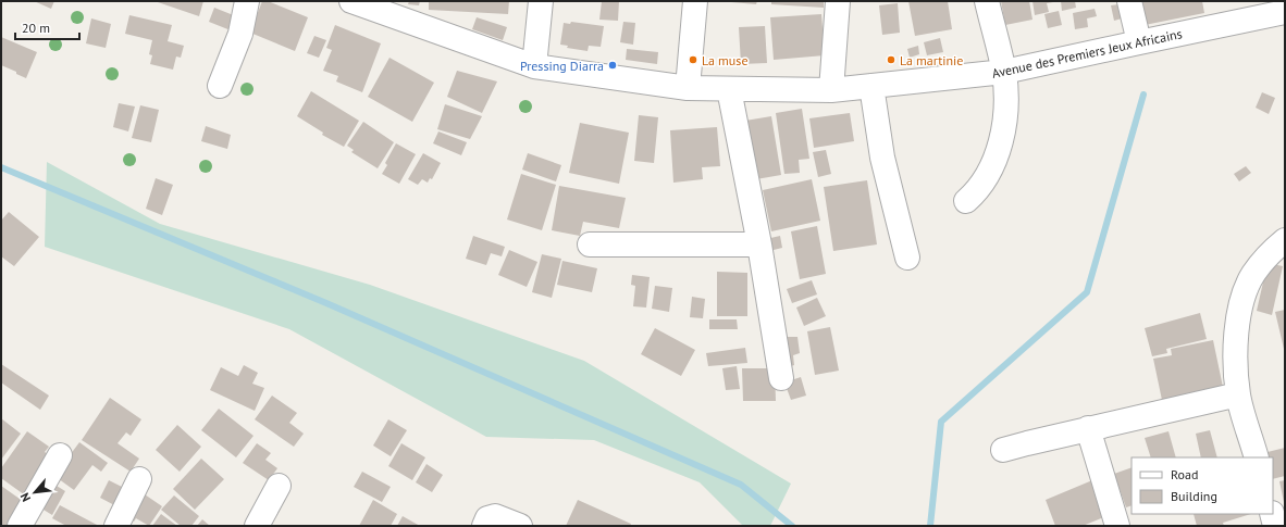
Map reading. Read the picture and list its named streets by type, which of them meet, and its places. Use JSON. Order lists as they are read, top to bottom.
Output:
{
  "streets": {
    "street": ["Avenue des Premiers Jeux Africains"]
  },
  "places": ["La muse", "La martinie", "Pressing Diarra"],
  "legend": ["Road", "Building"],
  "scale_bar": "20 m",
  "north": "bottom left"
}
